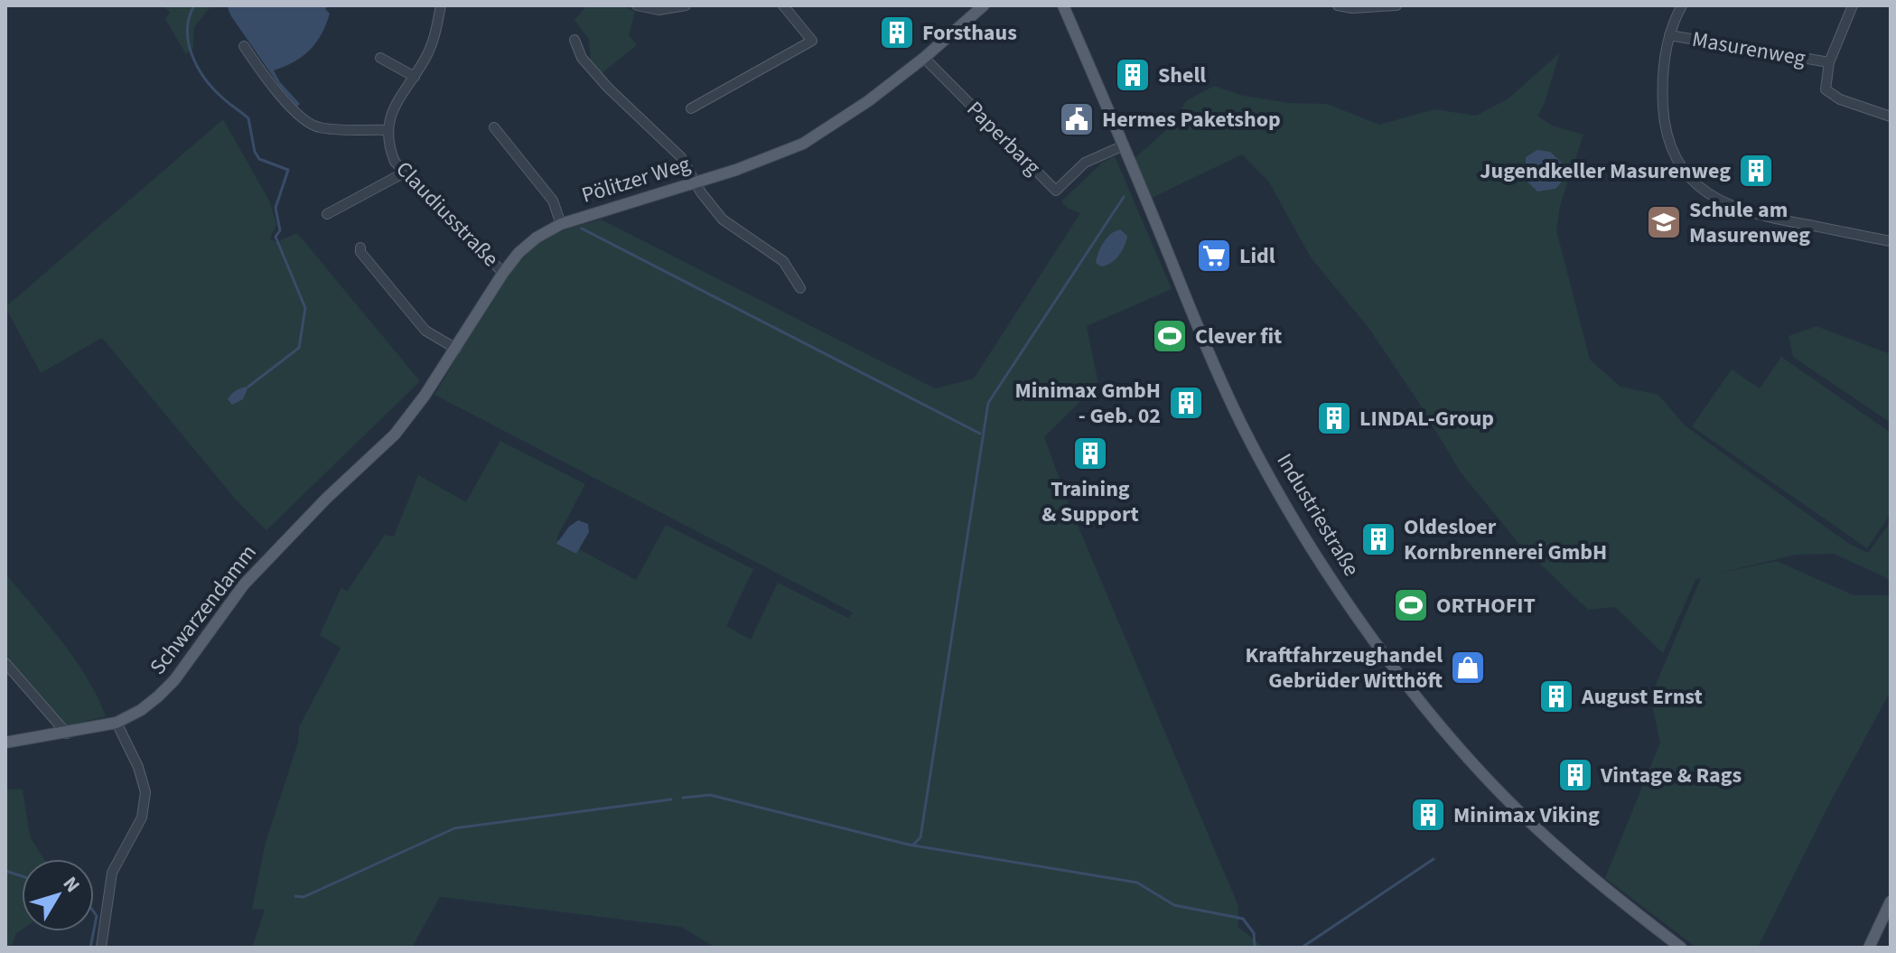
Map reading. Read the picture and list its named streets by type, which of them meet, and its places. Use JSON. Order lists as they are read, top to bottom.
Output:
{
  "streets": {
    "main road": ["Pölitzer Weg", "Industriestraße", "Schwarzendamm"],
    "street": ["Masurenweg", "Paperbarg", "Claudiusstraße"]
  },
  "crossings": [
    ["Paperbarg", "Pölitzer Weg"],
    ["Paperbarg", "Industriestraße"],
    ["Pölitzer Weg", "Claudiusstraße"],
    ["Pölitzer Weg", "Schwarzendamm"]
  ],
  "places": {
    "building": [
      "Forsthaus",
      "Shell",
      "Jugendkeller Masurenweg",
      "Minimax GmbH - Geb. 02",
      "LINDAL-Group",
      "Training & Support",
      "Oldesloer Kornbrennerei GmbH",
      "August Ernst",
      "Vintage & Rags",
      "Minimax Viking"
    ],
    "public building": ["Hermes Paketshop"],
    "school or university": ["Schule am Masurenweg"],
    "supermarket": ["Lidl"],
    "sports": ["Clever fit", "ORTHOFIT"],
    "shop": ["Kraftfahrzeughandel Gebrüder Witthöft"]
  },
  "north": "top right"
}
